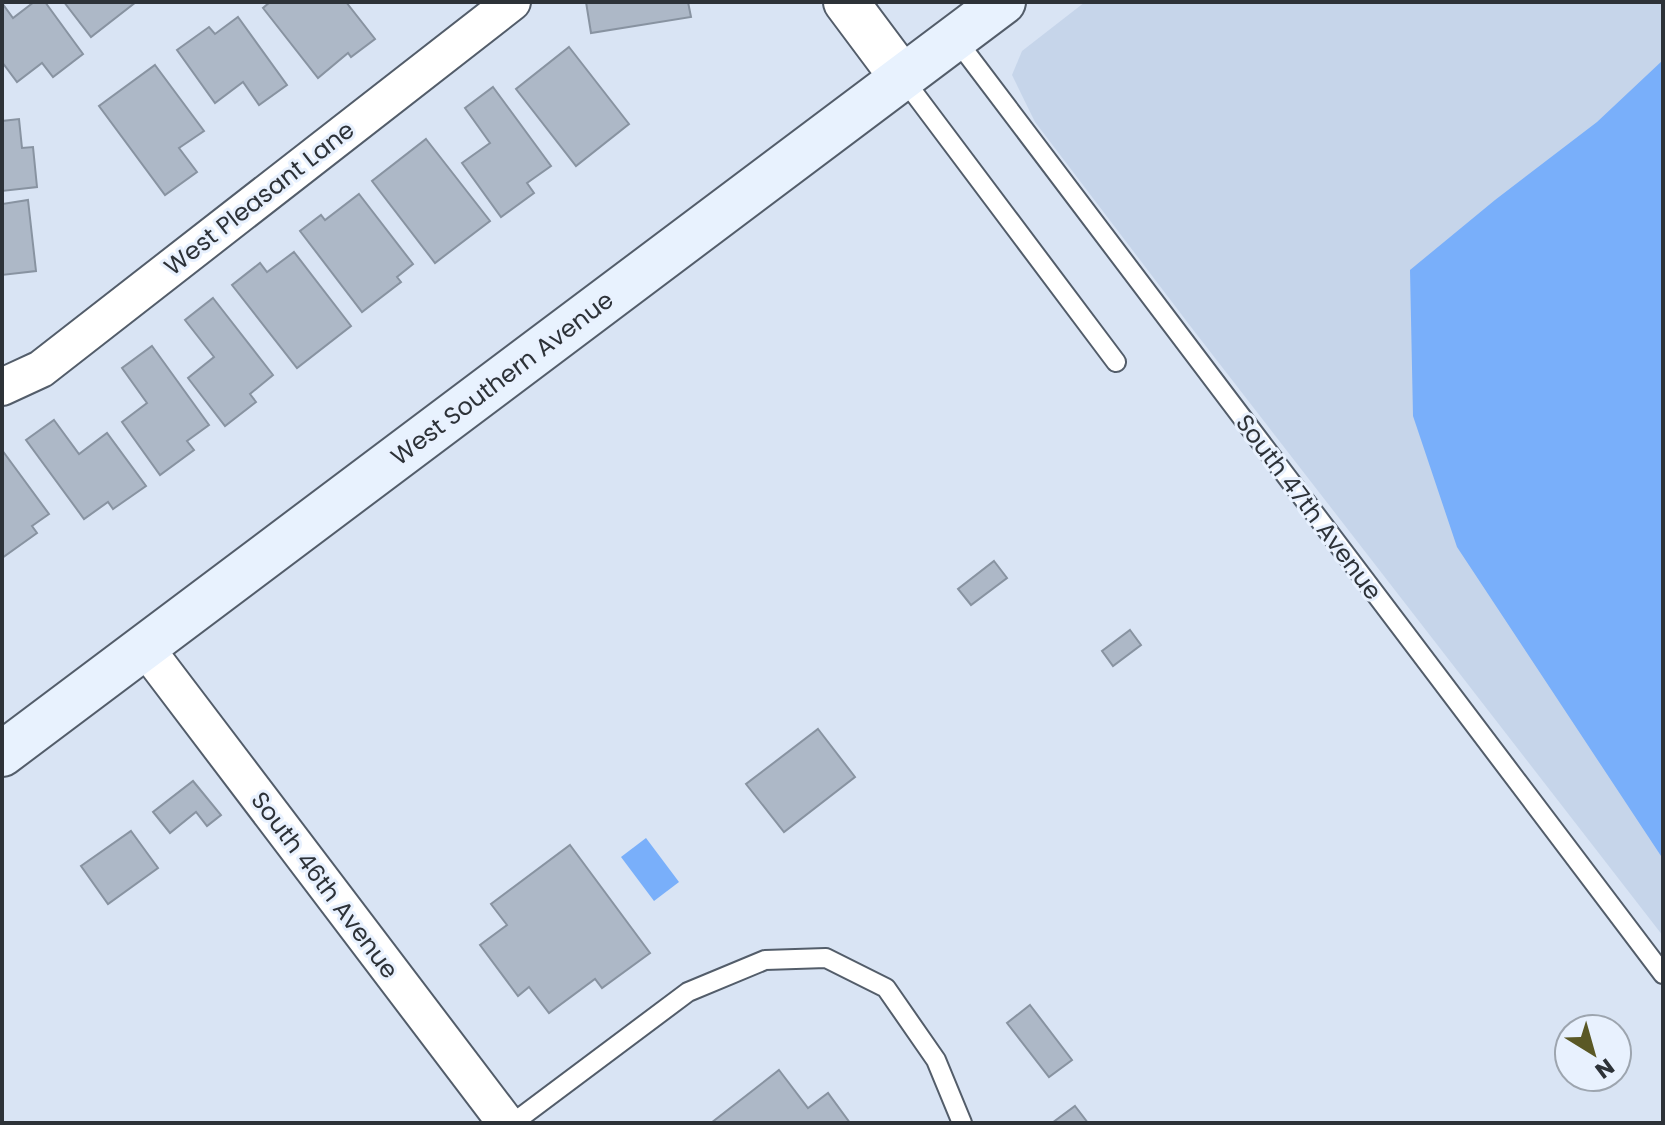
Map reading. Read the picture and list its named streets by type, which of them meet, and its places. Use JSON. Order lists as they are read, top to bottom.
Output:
{
  "streets": {
    "main road": ["West Southern Avenue"],
    "street": ["West Pleasant Lane", "South 46th Avenue"],
    "lane": ["South 47th Avenue"]
  },
  "crossings": [
    ["West Southern Avenue", "South 47th Avenue"],
    ["West Southern Avenue", "South 46th Avenue"]
  ],
  "north": "bottom right"
}
